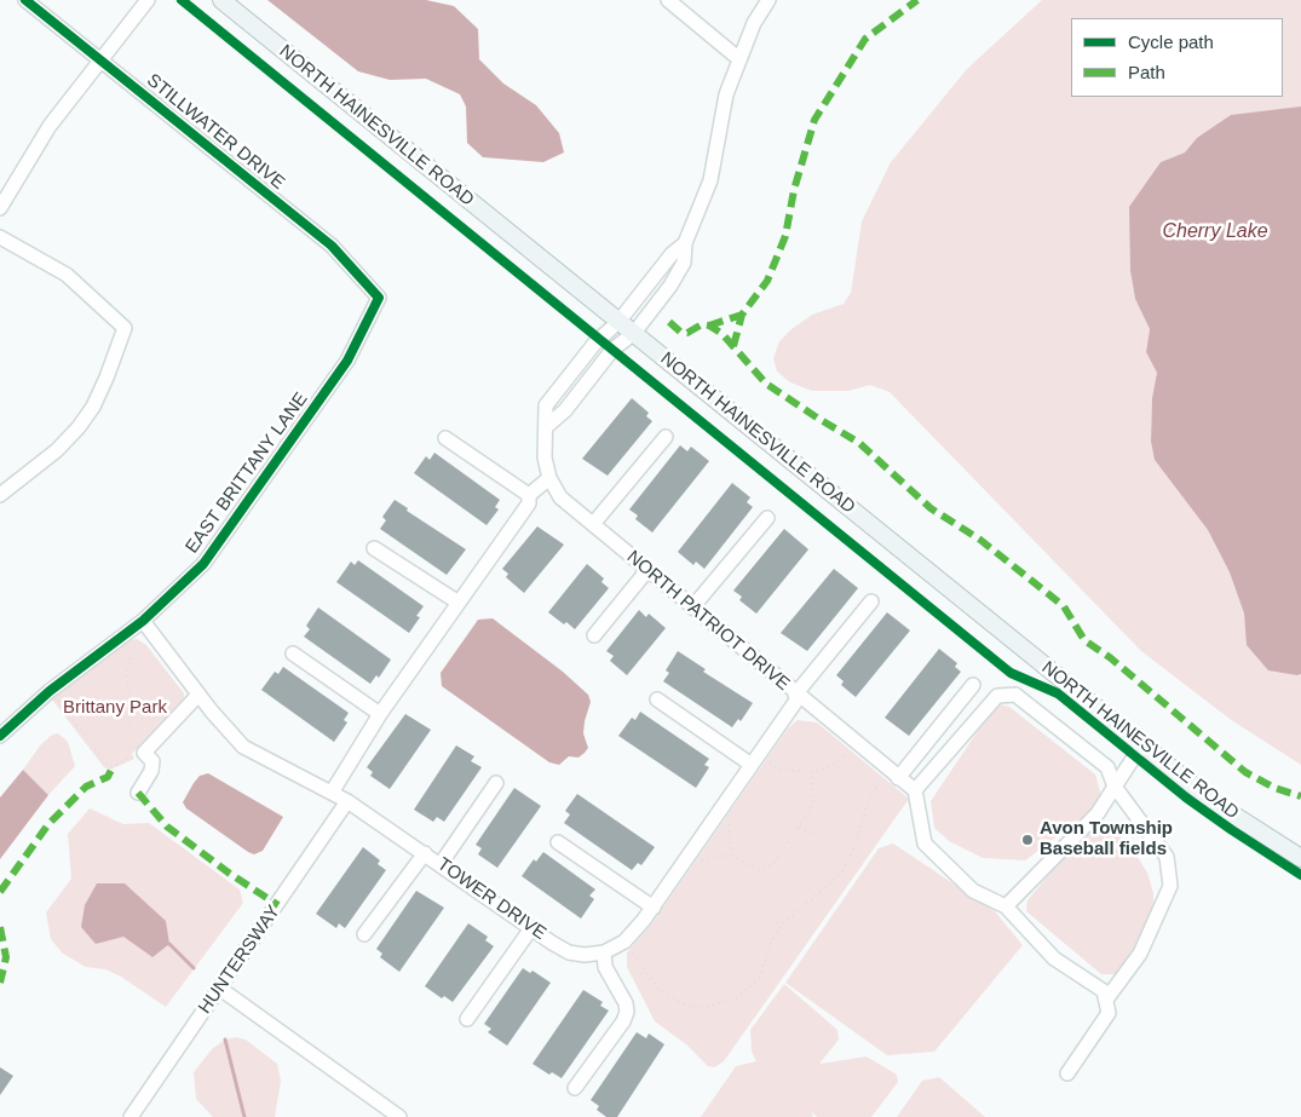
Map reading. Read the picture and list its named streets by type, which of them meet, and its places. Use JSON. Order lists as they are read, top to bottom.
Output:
{
  "streets": {
    "main road": ["NORTH HAINESVILLE ROAD"],
    "street": [
      "STILLWATER DRIVE",
      "EAST BRITTANY LANE",
      "NORTH PATRIOT DRIVE",
      "TOWER DRIVE",
      "HUNTERSWAY"
    ]
  },
  "crossings": [
    ["NORTH HAINESVILLE ROAD", "NORTH PATRIOT DRIVE"],
    ["STILLWATER DRIVE", "EAST BRITTANY LANE"],
    ["EAST BRITTANY LANE", "TOWER DRIVE"],
    ["TOWER DRIVE", "HUNTERSWAY"]
  ],
  "water": ["Cherry Lake"],
  "parks": ["Brittany Park"],
  "places": ["Avon Township Baseball fields"],
  "legend": ["Cycle path", "Path"]
}
